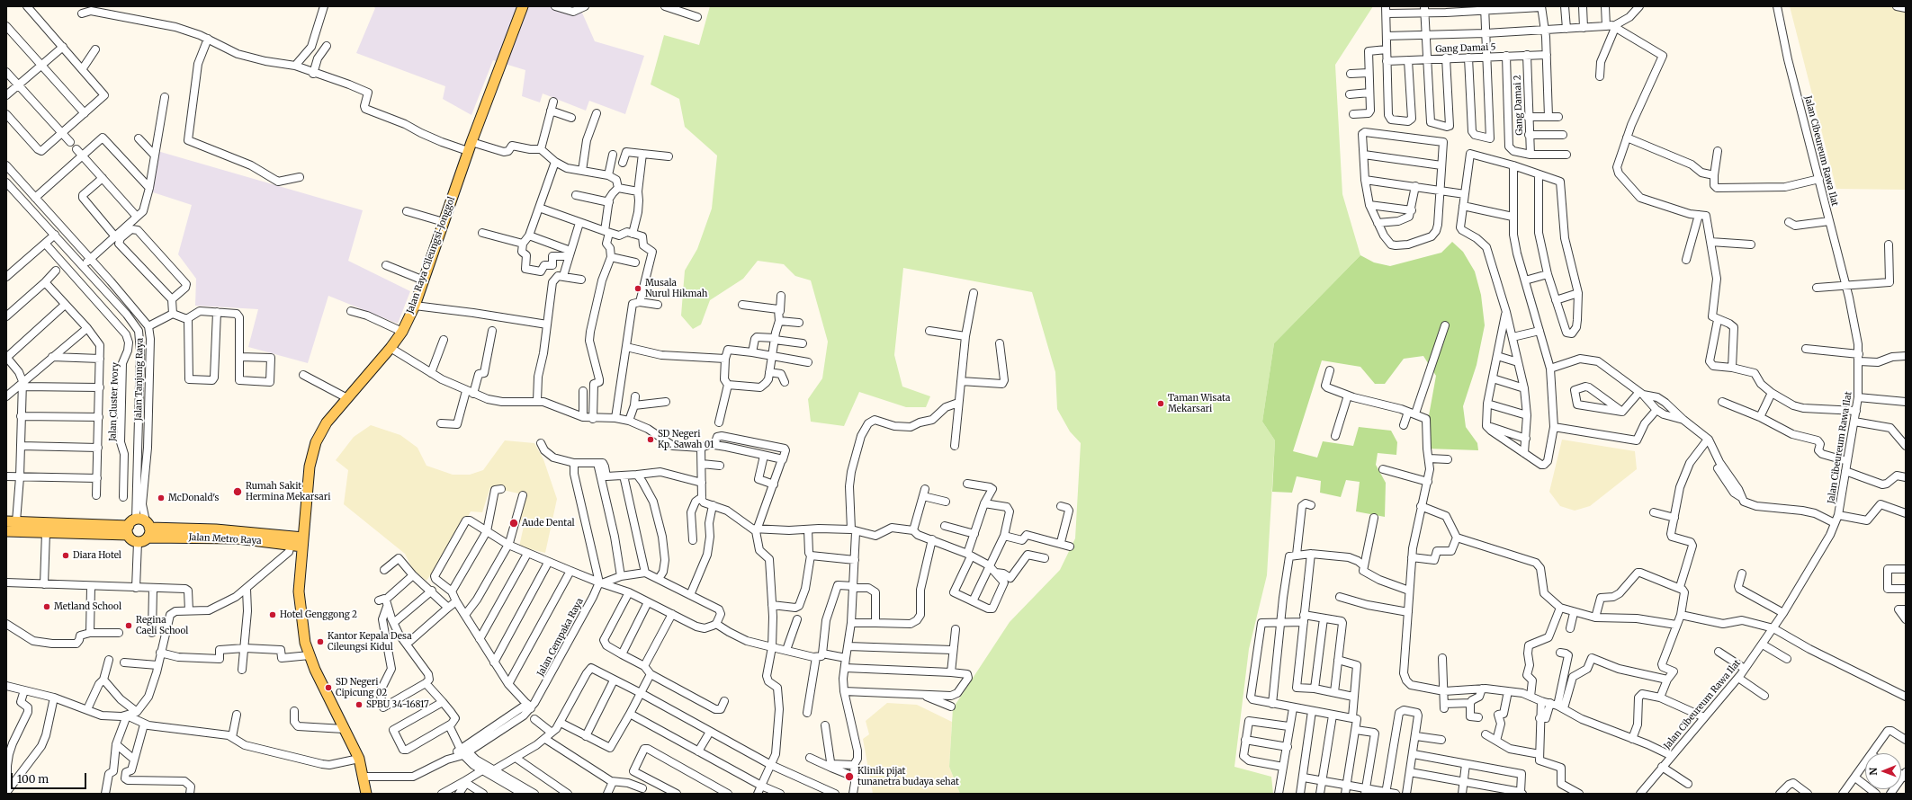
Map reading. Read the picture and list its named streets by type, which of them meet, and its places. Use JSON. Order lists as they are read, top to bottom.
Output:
{
  "streets": {
    "main road": ["Jalan Raya Cileungsi-Jonggol", "Jalan Metro Raya"],
    "street": [
      "Gang Damai 5",
      "Gang Damai 2",
      "Jalan Cibeureum Rawa Ilat",
      "Jalan Tanjung Raya",
      "Jalan Cluster Ivory",
      "Jalan Cempaka Raya"
    ]
  },
  "crossings": [
    ["Gang Damai 5", "Gang Damai 2"],
    ["Jalan Raya Cileungsi-Jonggol", "Jalan Metro Raya"],
    ["Jalan Tanjung Raya", "Jalan Metro Raya"]
  ],
  "places": [
    "Musala Nurul Hikmah",
    "Taman Wisata Mekarsari",
    "SD Negeri Kp. Sawah 01",
    "Rumah Sakit Hermina Mekarsari",
    "McDonald's",
    "Aude Dental",
    "Diara Hotel",
    "Metland School",
    "Hotel Genggong 2",
    "Regina Caeli School",
    "Kantor Kepala Desa Cileungsi Kidul",
    "SD Negeri Cipicung 02",
    "SPBU 34-16817",
    "Klinik pijat tunanetra budaya sehat"
  ],
  "scale_bar": "100 m",
  "north": "left"
}
